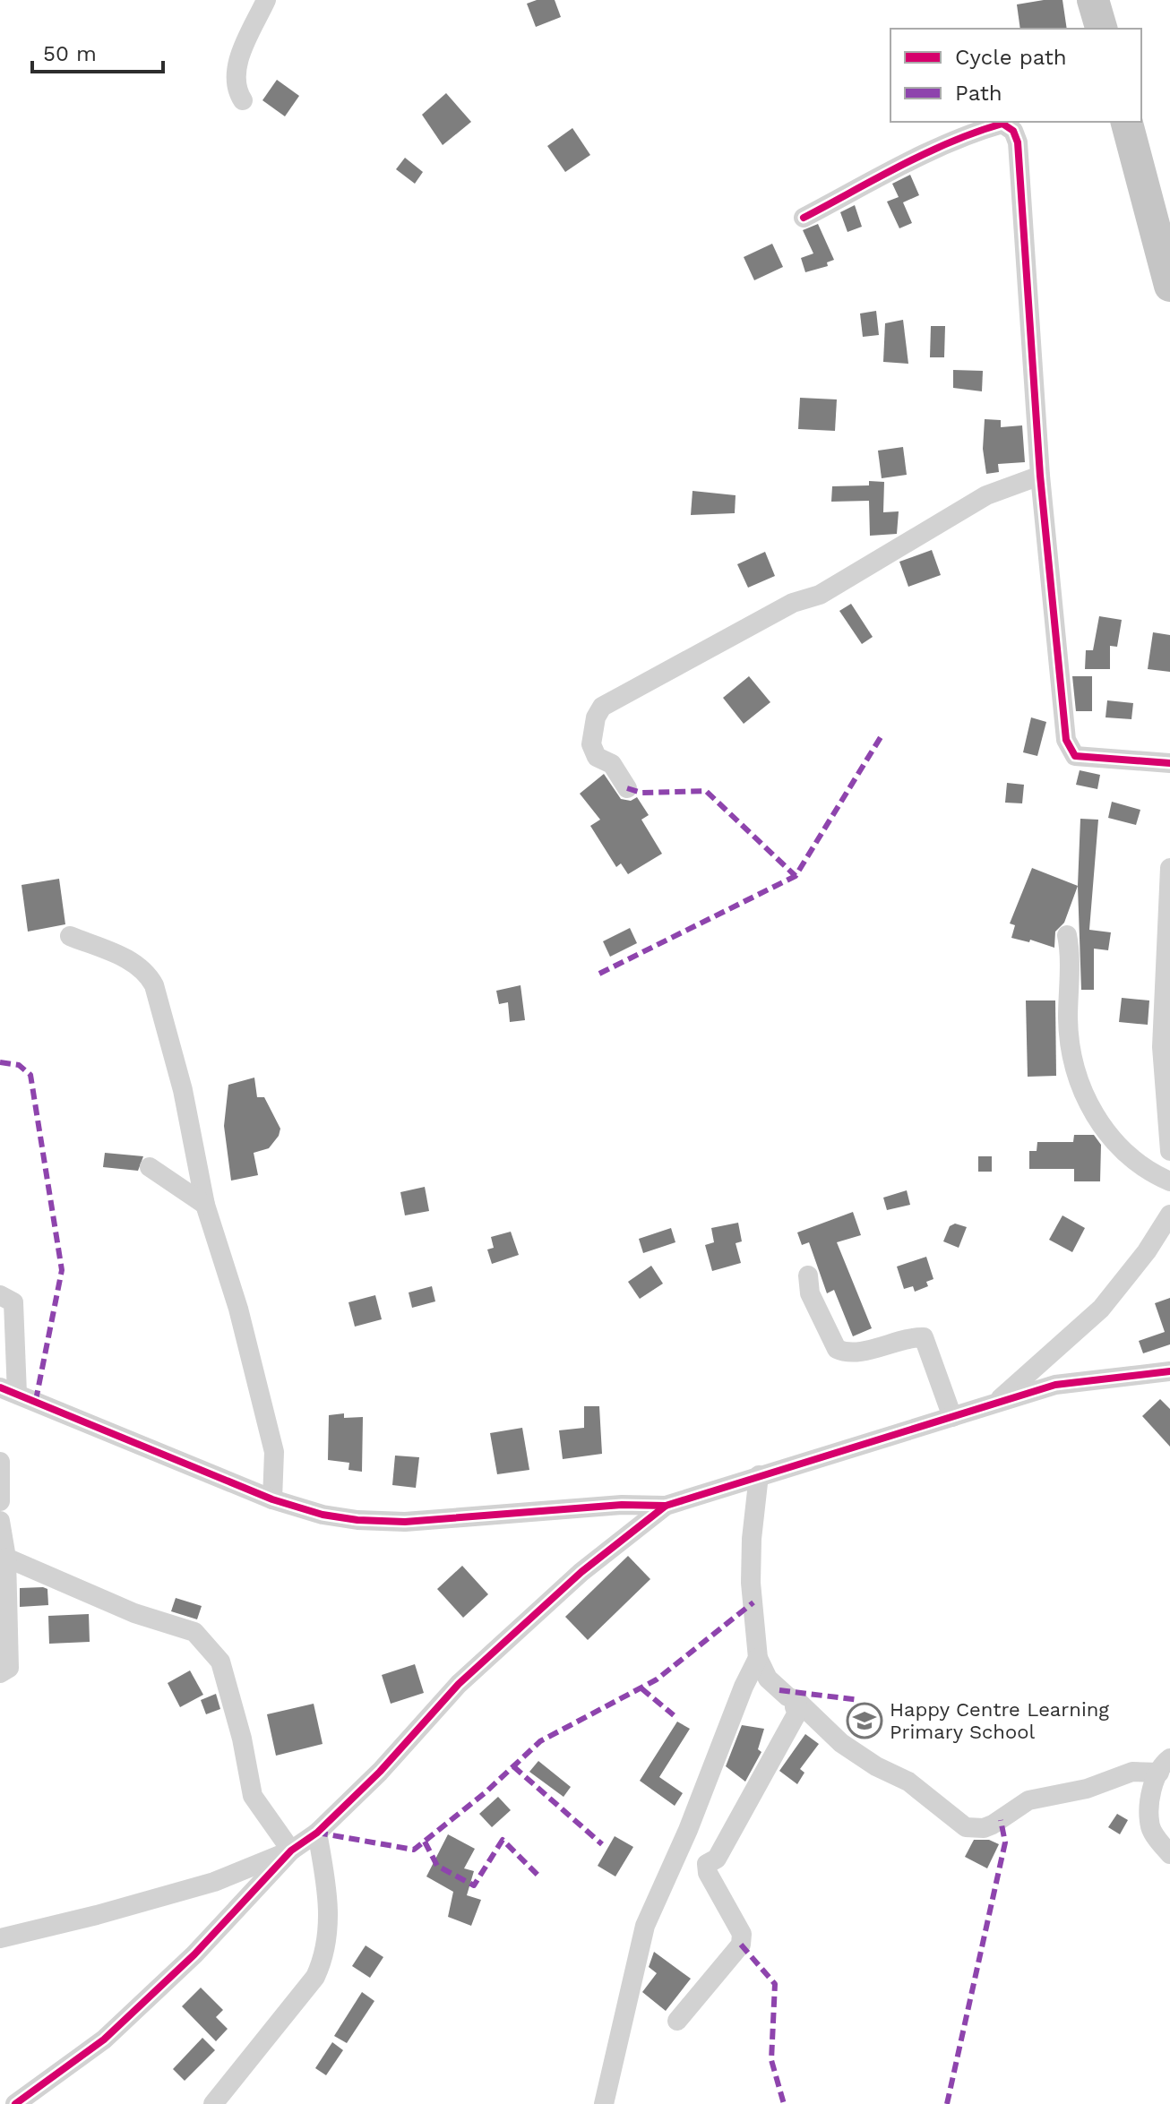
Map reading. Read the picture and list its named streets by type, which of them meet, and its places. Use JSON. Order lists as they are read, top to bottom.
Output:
{
  "places": {
    "school or university": ["Happy Centre Learning Primary School"]
  },
  "legend": ["Cycle path", "Path"],
  "scale_bar": "50 m"
}
